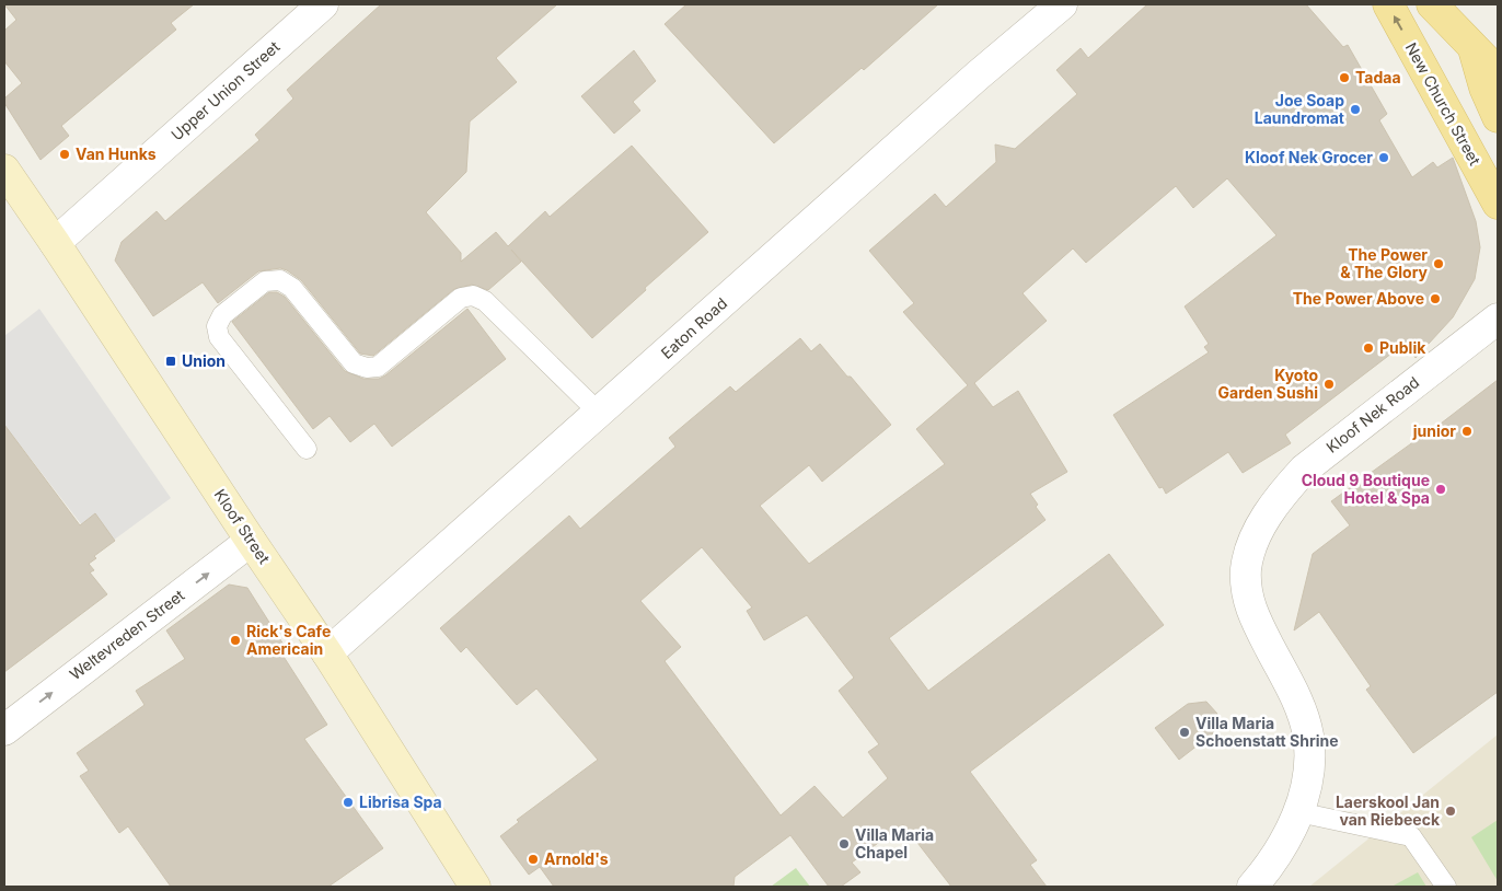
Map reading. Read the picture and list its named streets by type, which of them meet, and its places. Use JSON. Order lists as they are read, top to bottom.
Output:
{
  "streets": {
    "main road": ["New Church Street"],
    "street": [
      "Upper Union Street",
      "Eaton Road",
      "Kloof Nek Road",
      "Kloof Street",
      "Weltevreden Street"
    ]
  },
  "crossings": [
    ["Upper Union Street", "Kloof Street"],
    ["Eaton Road", "Kloof Street"],
    ["Kloof Street", "Weltevreden Street"]
  ],
  "one_way": ["Weltevreden Street"],
  "places": {
    "other": [
      "Tadaa",
      "Joe Soap Laundromat",
      "Van Hunks",
      "Kloof Nek Grocer",
      "The Power & The Glory",
      "The Power Above",
      "Publik",
      "Kyoto Garden Sushi",
      "junior",
      "Cloud 9 Boutique Hotel & Spa",
      "Rick's Cafe Americain",
      "Villa Maria Schoenstatt Shrine",
      "Librisa Spa",
      "Laerskool Jan van Riebeeck",
      "Villa Maria Chapel",
      "Arnold's"
    ],
    "transit": ["Union"]
  }
}
